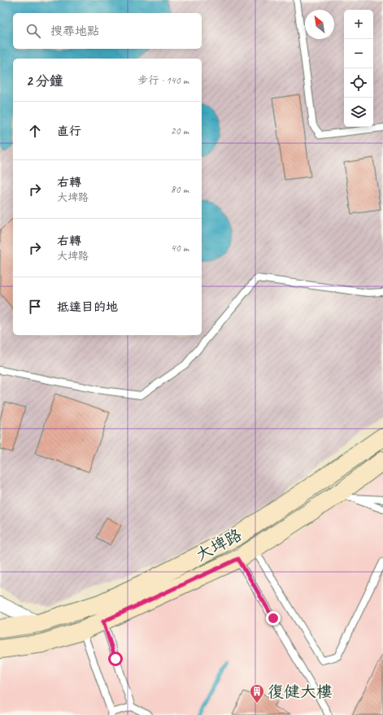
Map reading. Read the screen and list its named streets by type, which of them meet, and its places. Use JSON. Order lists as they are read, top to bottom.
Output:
{
  "streets": {
    "main road": ["大埤路"]
  },
  "places": {
    "building": ["復健大樓"]
  },
  "north": "top left",
  "page": {
    "map_buttons": ["+", "−"],
    "search": "搜尋地點",
    "heading": ["2 分鐘", "步行 · 140 m"],
    "list": [
      ["直行", "20 m"],
      ["右轉", "大埤路", "80 m"],
      ["右轉", "大埤路", "40 m"],
      "抵達目的地"
    ]
  }
}
